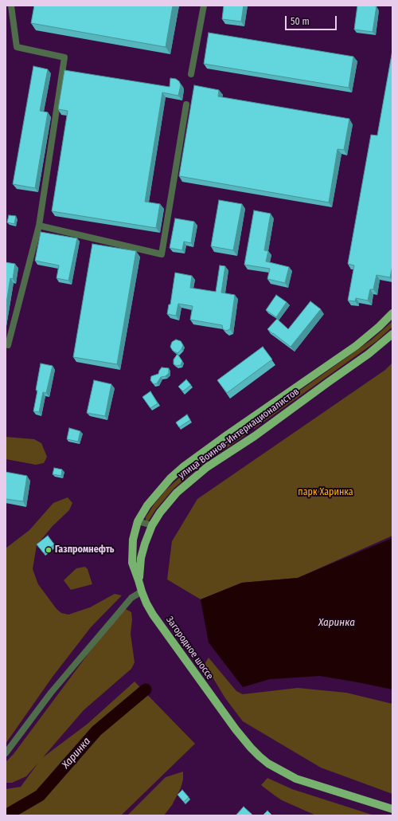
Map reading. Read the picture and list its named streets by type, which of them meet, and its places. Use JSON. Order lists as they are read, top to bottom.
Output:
{
  "streets": {
    "main road": ["улица Воинов-Интернационалистов", "Загородное шоссе"]
  },
  "crossings": [
    ["улица Воинов-Интернационалистов", "Загородное шоссе"]
  ],
  "water": ["Харинка"],
  "parks": ["парк Харинка"],
  "places": ["Газпромнефть"],
  "scale_bar": "50 m"
}
